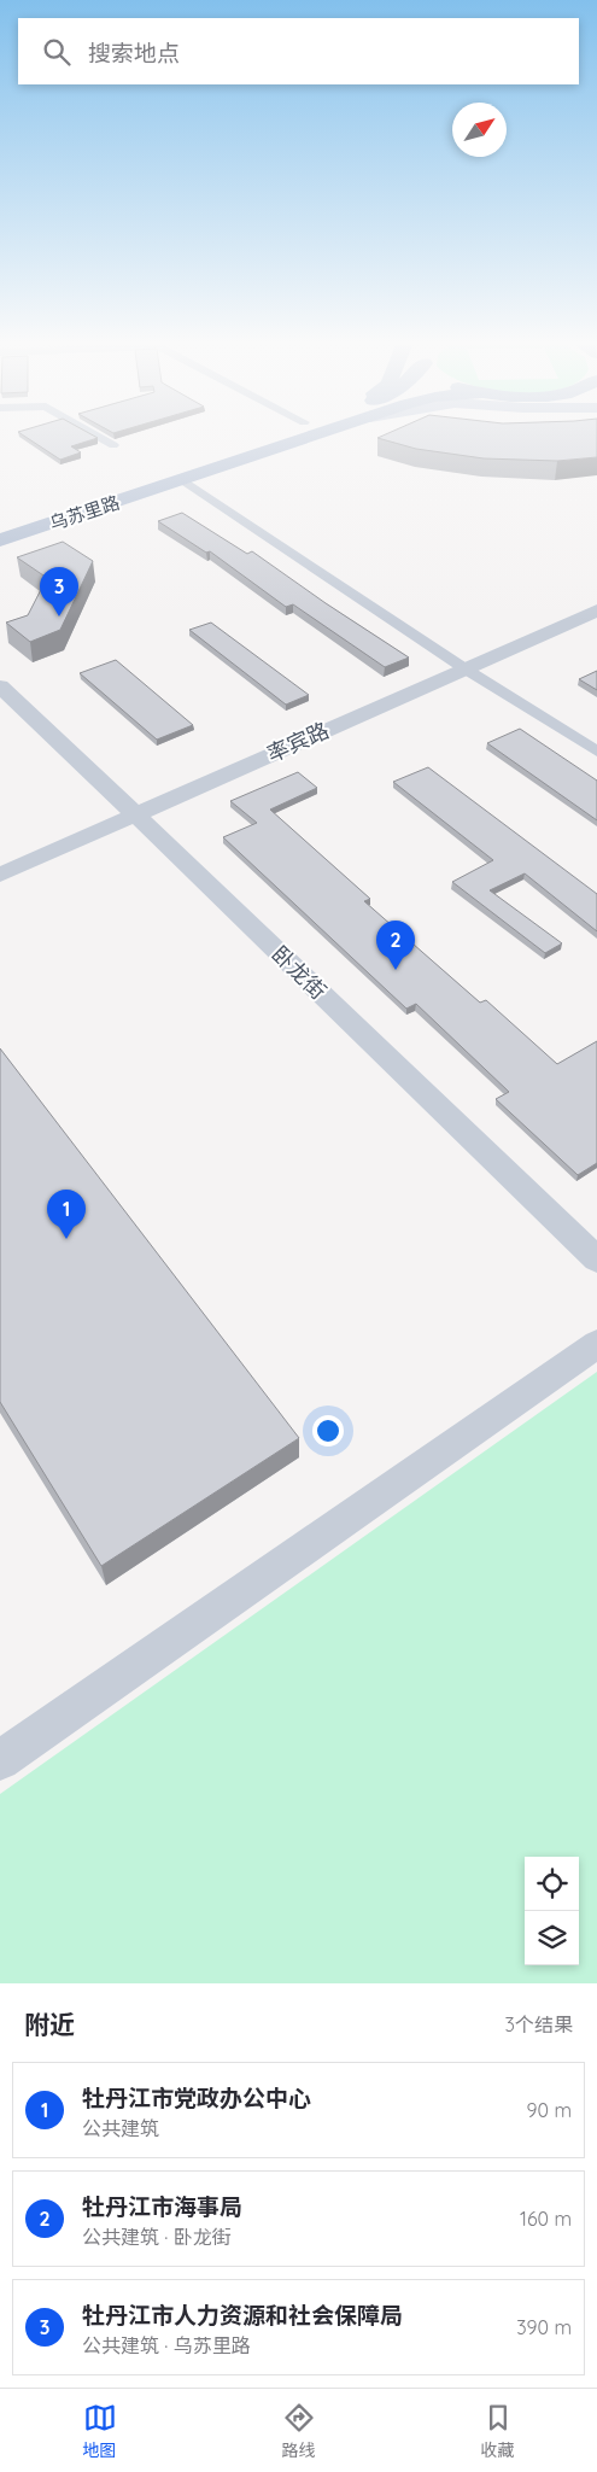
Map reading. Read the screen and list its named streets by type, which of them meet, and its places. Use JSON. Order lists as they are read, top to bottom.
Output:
{
  "streets": {
    "main road": ["乌苏里路"],
    "street": ["率宾路", "卧龙街"]
  },
  "crossings": [
    ["率宾路", "卧龙街"]
  ],
  "north": "top right",
  "page": {
    "search": "搜索地点",
    "pins": ["3", "2", "1"],
    "heading": ["附近", "3个结果"],
    "list": [
      {
        "mark": "1",
        "name": "牡丹江市党政办公中心",
        "note": "公共建筑",
        "value": "90 m"
      },
      {
        "mark": "2",
        "name": "牡丹江市海事局",
        "note": "公共建筑 · 卧龙街",
        "value": "160 m"
      },
      {
        "mark": "3",
        "name": "牡丹江市人力资源和社会保障局",
        "note": "公共建筑 · 乌苏里路",
        "value": "390 m"
      }
    ],
    "nav": ["地图", "路线", "收藏"]
  }
}
